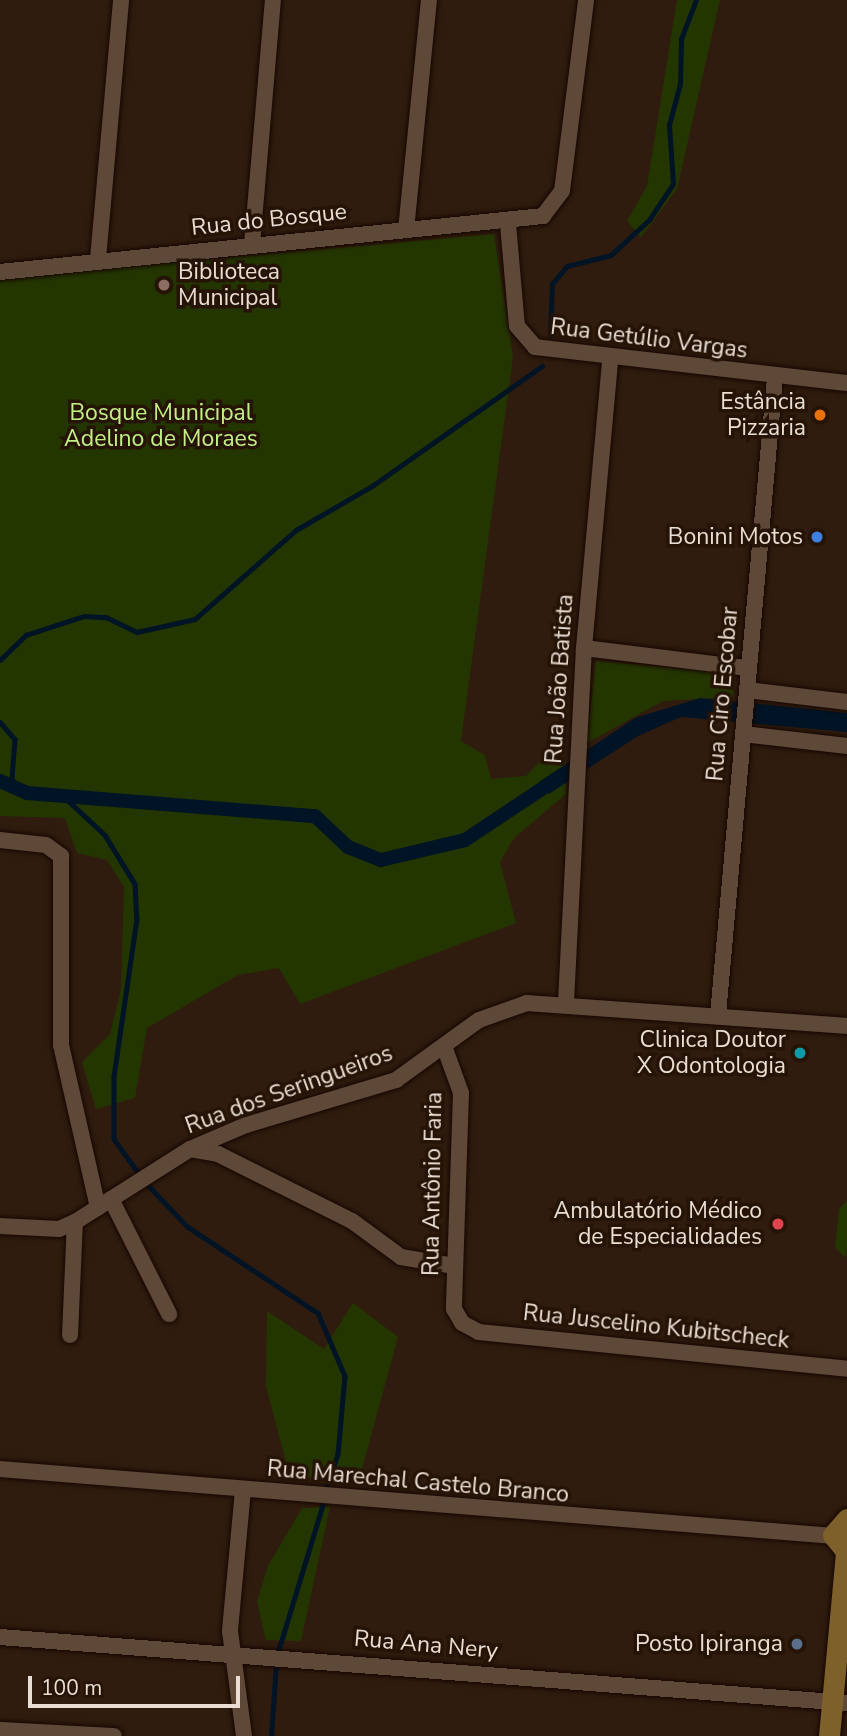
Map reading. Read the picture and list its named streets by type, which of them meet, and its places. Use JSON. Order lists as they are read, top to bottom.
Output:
{
  "streets": {
    "street": [
      "Rua do Bosque",
      "Rua Getúlio Vargas",
      "Rua João Batista",
      "Rua Ciro Escobar",
      "Rua dos Seringueiros",
      "Rua Antônio Faria",
      "Rua Juscelino Kubitscheck",
      "Rua Marechal Castelo Branco",
      "Rua Ana Nery"
    ]
  },
  "crossings": [
    ["Rua do Bosque", "Rua Getúlio Vargas"],
    ["Rua Getúlio Vargas", "Rua João Batista"],
    ["Rua Getúlio Vargas", "Rua Ciro Escobar"],
    ["Rua João Batista", "Rua dos Seringueiros"],
    ["Rua Ciro Escobar", "Rua dos Seringueiros"],
    ["Rua dos Seringueiros", "Rua Antônio Faria"],
    ["Rua Antônio Faria", "Rua Juscelino Kubitscheck"]
  ],
  "parks": ["Bosque Municipal Adelino de Moraes"],
  "places": [
    "Biblioteca Municipal",
    "Estância Pizzaria",
    "Bonini Motos",
    "Clinica Doutor X Odontologia",
    "Ambulatório Médico de Especialidades",
    "Posto Ipiranga"
  ],
  "scale_bar": "100 m"
}
